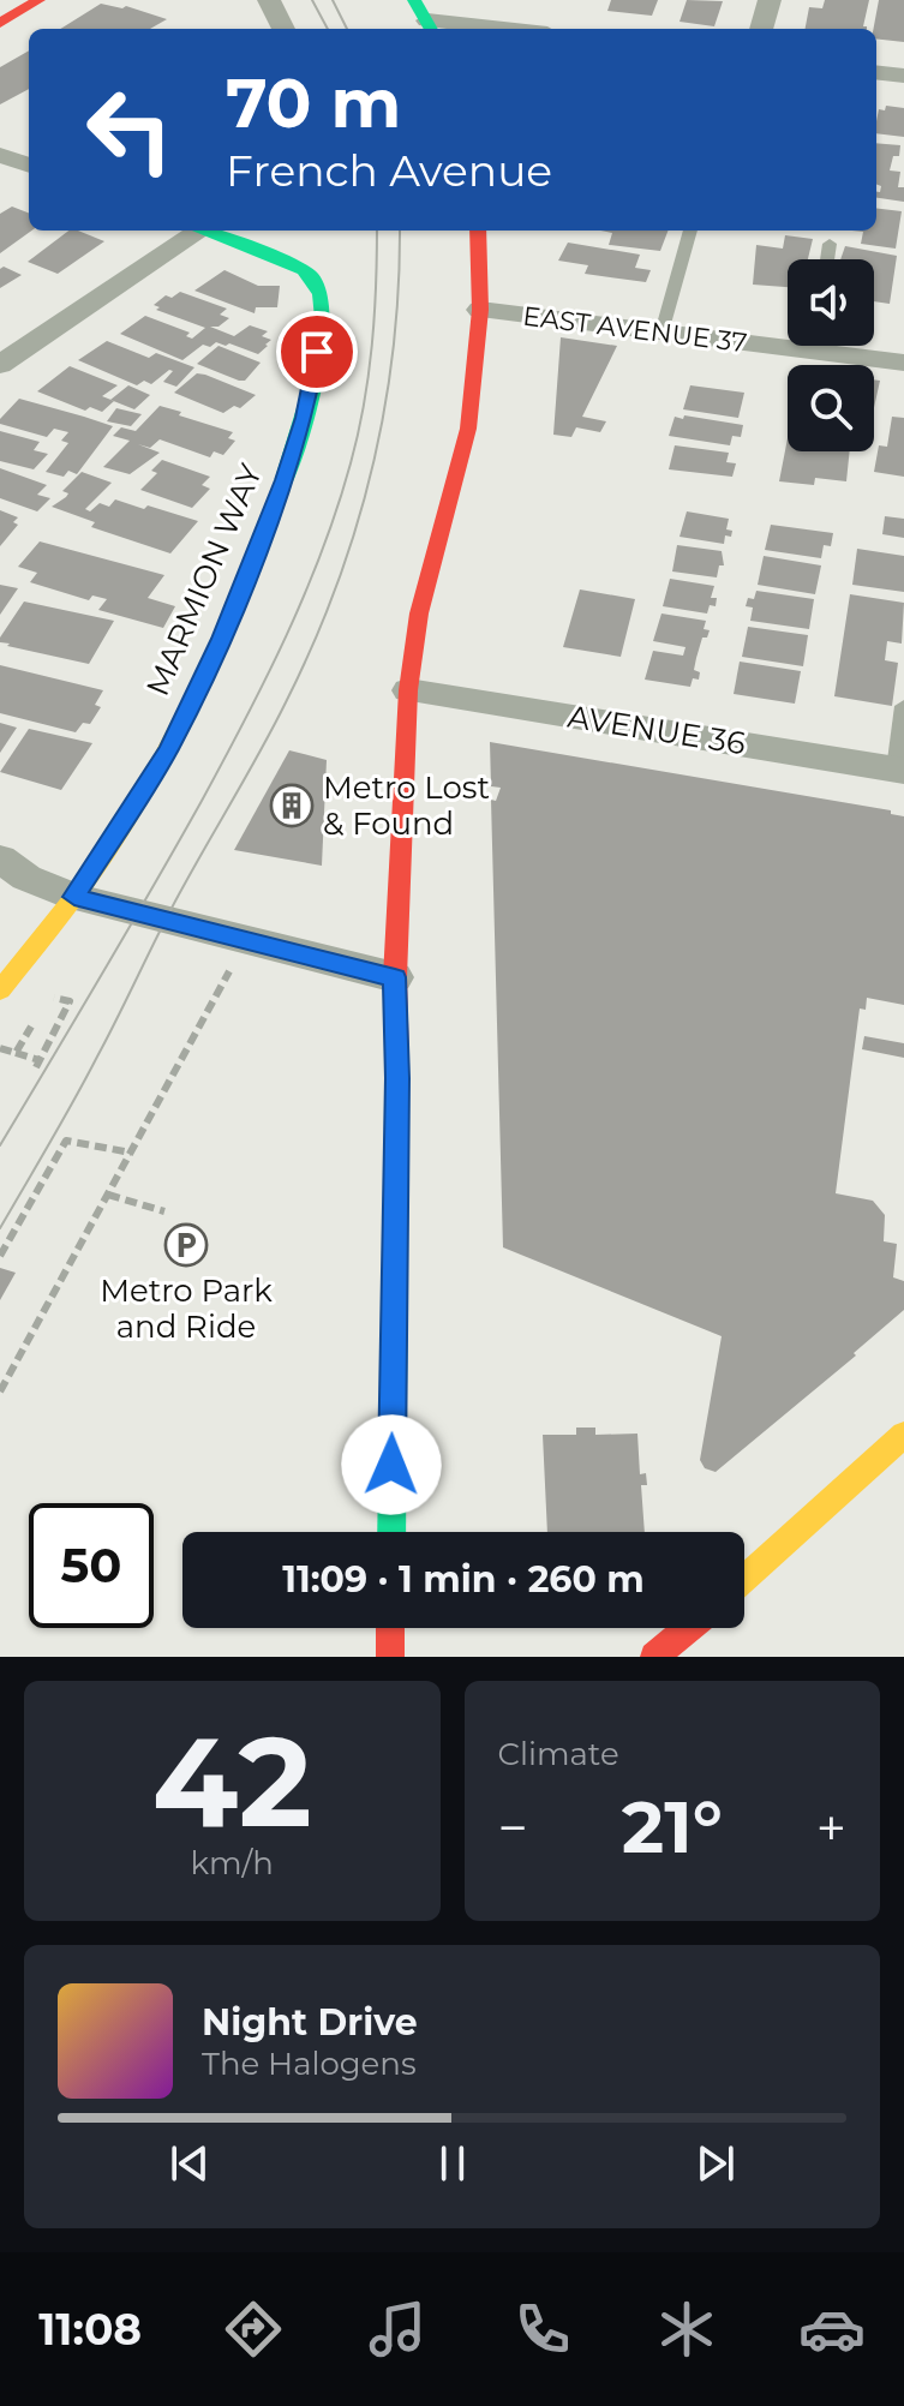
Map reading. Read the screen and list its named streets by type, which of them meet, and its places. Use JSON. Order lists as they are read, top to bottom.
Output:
{
  "streets": {
    "main road": ["MARMION WAY"],
    "street": ["EAST AVENUE 37", "AVENUE 36"]
  },
  "places": {
    "building": ["Metro Lost & Found"],
    "parking": ["Metro Park and Ride"]
  },
  "page": {
    "turn": ["70 m", "French Avenue"],
    "limit": "50",
    "trip": "11:09 · 1 min · 260 m",
    "tile": [
      ["42", "km/h"],
      "Climate"
    ],
    "heat": ["−", "21°", "+"],
    "song": ["Night Drive", "The Halogens"],
    "tabs": "11:08"
  }
}
